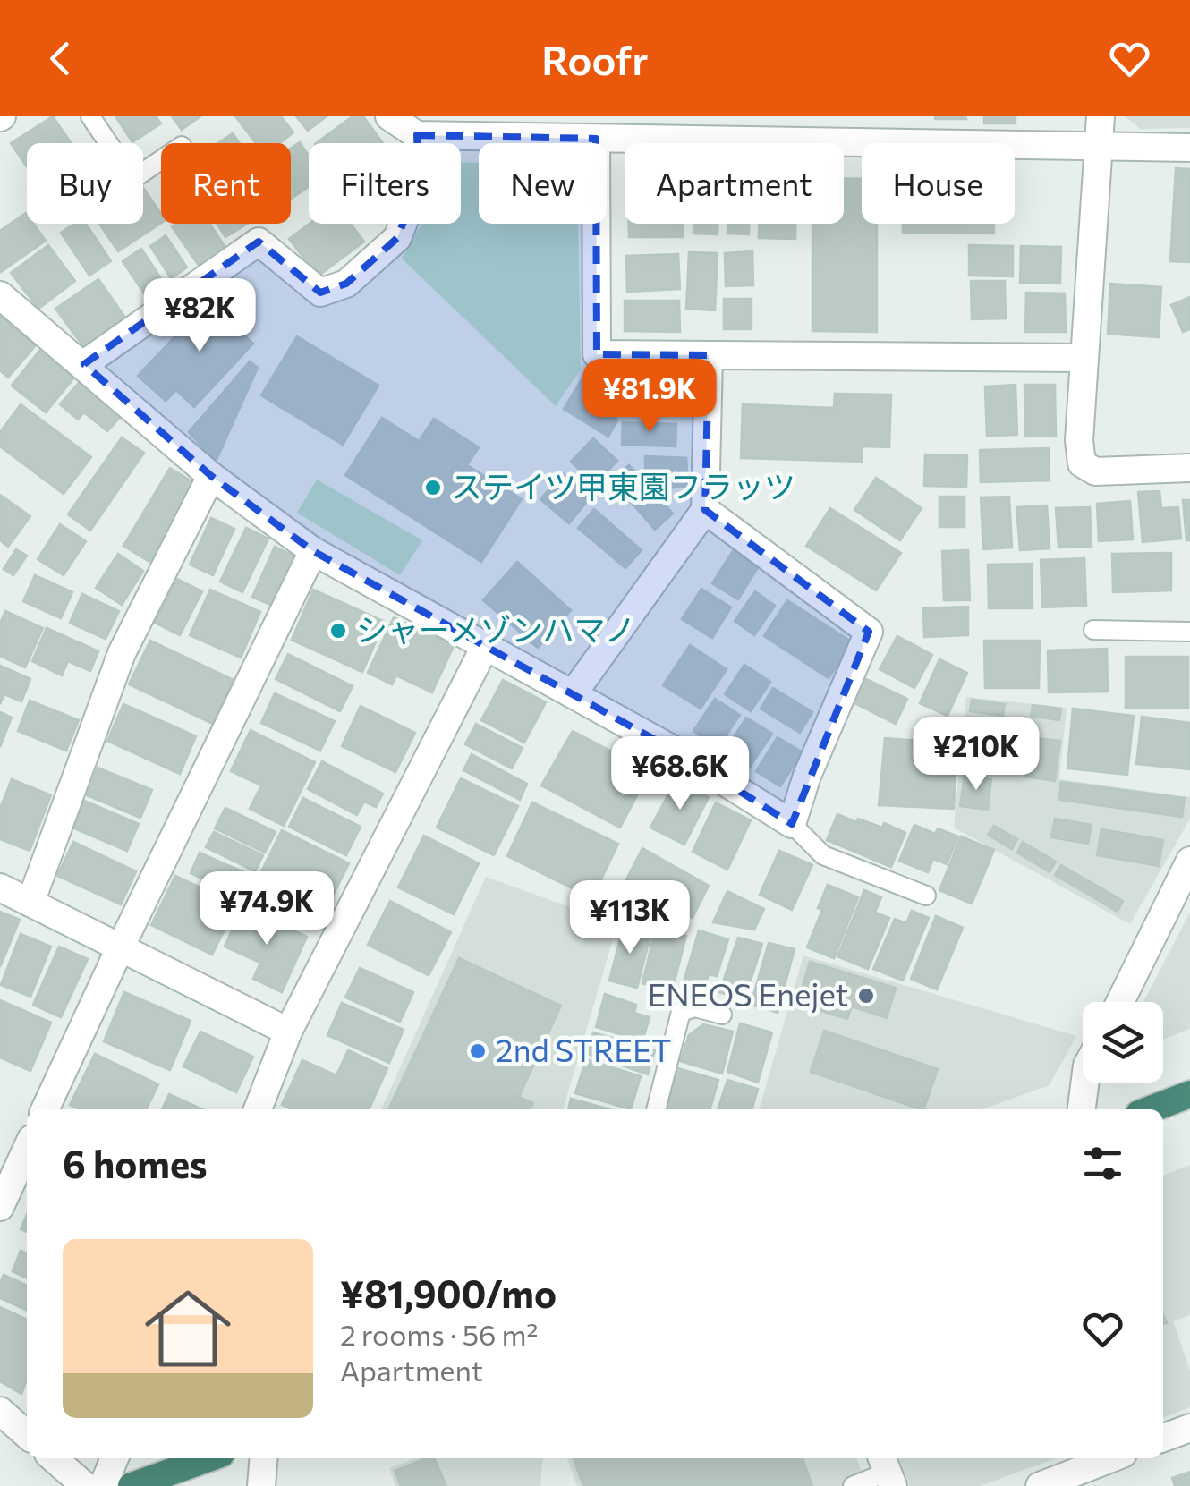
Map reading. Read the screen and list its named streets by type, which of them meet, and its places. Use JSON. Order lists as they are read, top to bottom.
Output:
{
  "places": [
    "ステイツ甲東園フラッツ",
    "シャーメゾンハマノ",
    "ENEOS Enejet",
    "2nd STREET"
  ],
  "page": {
    "header": "Roofr",
    "chip": [
      "Buy",
      "Rent",
      "Filters",
      "New",
      "Apartment",
      "House"
    ],
    "price": [
      "¥82K",
      "¥81.9K",
      "¥210K",
      "¥68.6K",
      "¥74.9K",
      "¥113K"
    ],
    "heading": "6 homes",
    "list": [
      {
        "name": "¥81,900/mo",
        "note": "2 rooms · 56 m² · Apartment"
      }
    ]
  }
}
